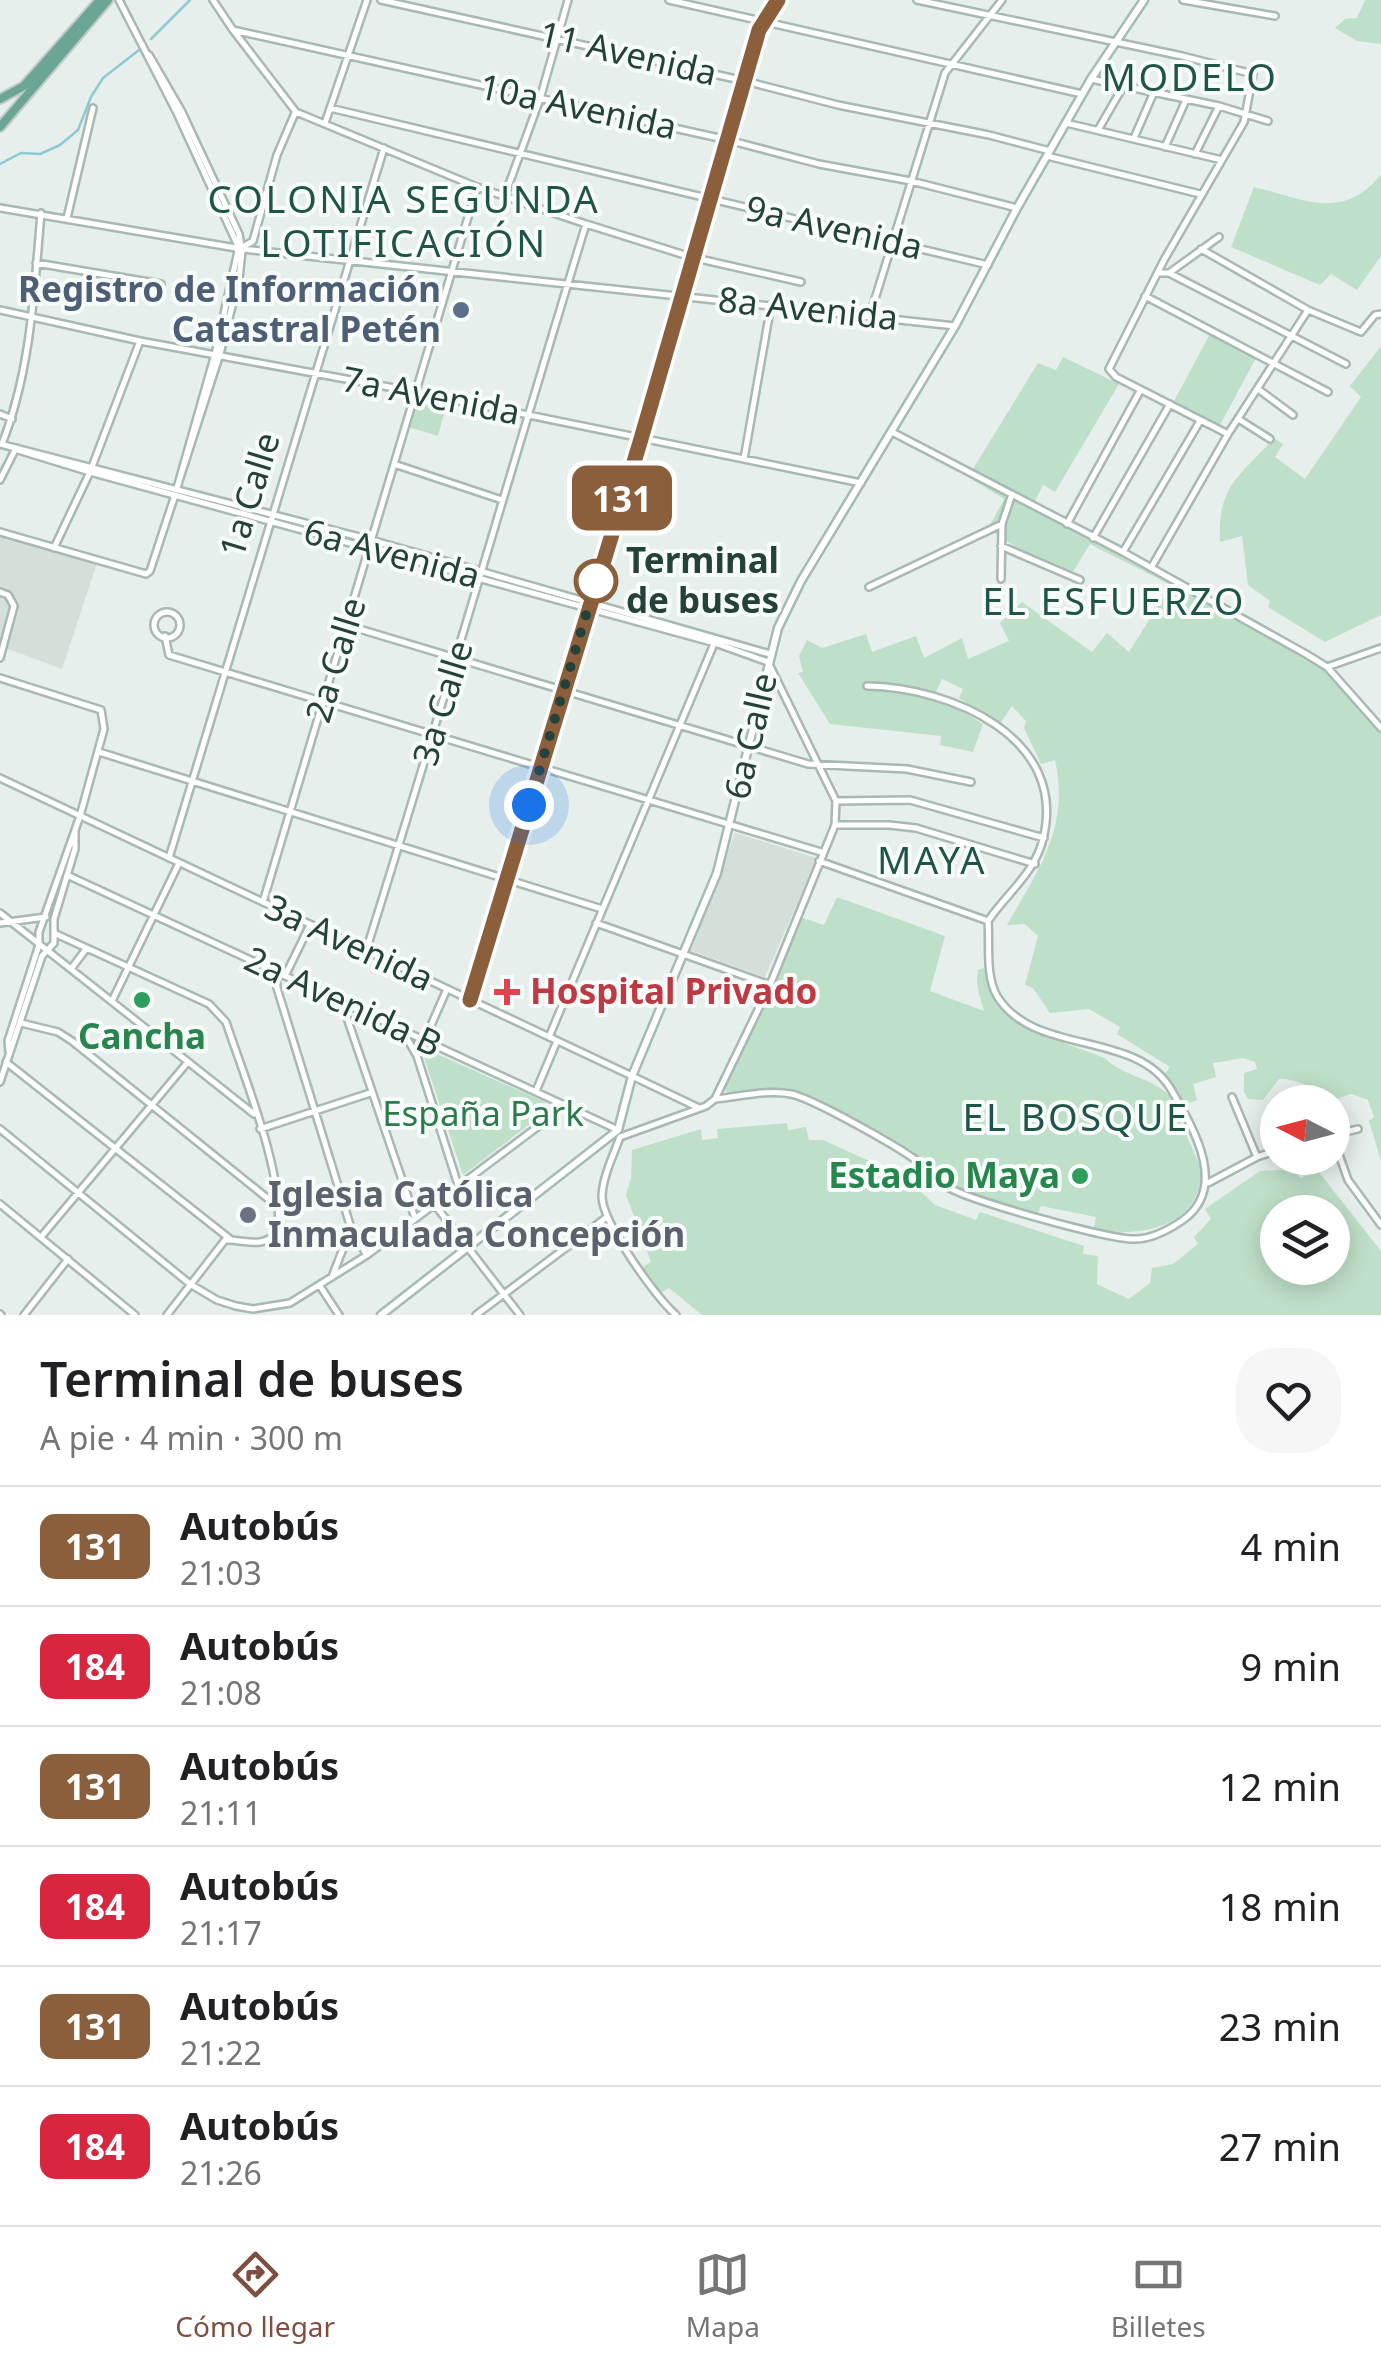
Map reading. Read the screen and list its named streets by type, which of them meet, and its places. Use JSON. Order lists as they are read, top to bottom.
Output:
{
  "streets": {
    "main road": ["6a Calle"],
    "street": [
      "11 Avenida",
      "10a Avenida",
      "9a Avenida",
      "8a Avenida",
      "7a Avenida",
      "1a Calle",
      "6a Avenida",
      "2a Calle",
      "3a Calle",
      "3a Avenida",
      "2a Avenida B"
    ]
  },
  "crossings": [
    ["11 Avenida", "6a Calle"],
    ["10a Avenida", "6a Calle"],
    ["9a Avenida", "6a Calle"],
    ["8a Avenida", "1a Calle"],
    ["8a Avenida", "2a Calle"],
    ["8a Avenida", "3a Calle"],
    ["8a Avenida", "6a Calle"],
    ["7a Avenida", "1a Calle"],
    ["7a Avenida", "2a Calle"],
    ["7a Avenida", "3a Calle"],
    ["7a Avenida", "6a Calle"],
    ["1a Calle", "6a Avenida"],
    ["1a Calle", "3a Avenida"],
    ["6a Avenida", "2a Calle"],
    ["6a Avenida", "3a Calle"],
    ["6a Avenida", "6a Calle"],
    ["2a Calle", "3a Avenida"],
    ["3a Calle", "3a Avenida"],
    ["6a Calle", "3a Avenida"],
    ["6a Calle", "2a Avenida B"]
  ],
  "districts": [
    "MODELO",
    "COLONIA SEGUNDA LOTIFICACIÓN",
    "EL ESFUERZO",
    "MAYA",
    "EL BOSQUE"
  ],
  "parks": ["España Park"],
  "places": {
    "other": [
      "Registro de Información Catastral Petén",
      "Terminal de buses",
      "Cancha",
      "Estadio Maya",
      "Iglesia Católica Inmaculada Concepción"
    ],
    "health": ["Hospital Privado"]
  },
  "lines": ["bus line 131"],
  "north": "left",
  "page": {
    "on_map": "131",
    "heading": ["Terminal de buses", "A pie · 4 min · 300 m"],
    "list": [
      {
        "mark": "131",
        "name": "Autobús",
        "note": "21:03",
        "value": "4 min"
      },
      {
        "mark": "184",
        "name": "Autobús",
        "note": "21:08",
        "value": "9 min"
      },
      {
        "mark": "131",
        "name": "Autobús",
        "note": "21:11",
        "value": "12 min"
      },
      {
        "mark": "184",
        "name": "Autobús",
        "note": "21:17",
        "value": "18 min"
      },
      {
        "mark": "131",
        "name": "Autobús",
        "note": "21:22",
        "value": "23 min"
      },
      {
        "mark": "184",
        "name": "Autobús",
        "note": "21:26",
        "value": "27 min"
      }
    ],
    "tabs": ["Cómo llegar", "Mapa", "Billetes"]
  }
}
